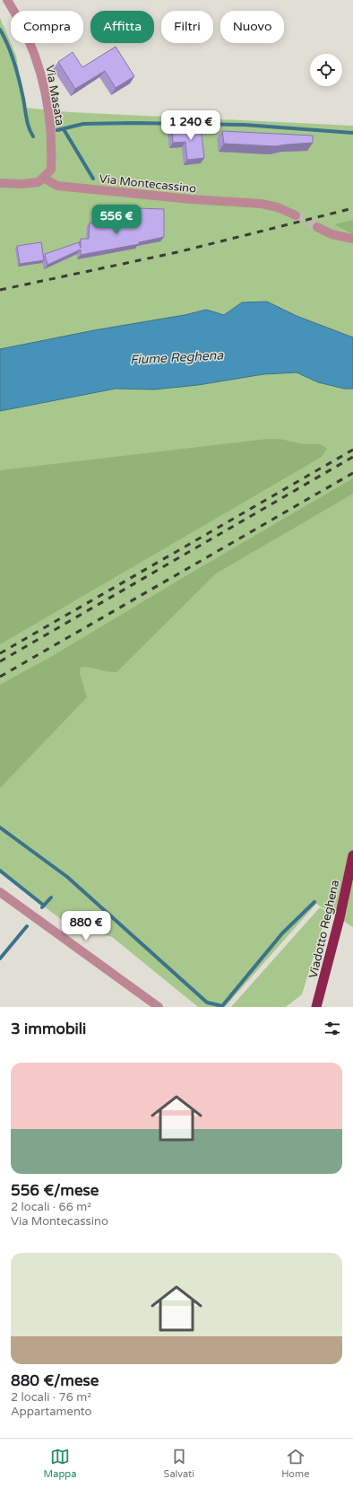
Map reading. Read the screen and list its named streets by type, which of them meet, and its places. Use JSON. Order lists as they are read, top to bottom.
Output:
{
  "streets": {
    "highway": ["Viadotto Reghena"],
    "street": ["Via Masata", "Via Montecassino"]
  },
  "crossings": [
    ["Via Masata", "Via Montecassino"]
  ],
  "water": ["Fiume Reghena"],
  "page": {
    "chip": [
      "Compra",
      "Affitta",
      "Filtri",
      "Nuovo"
    ],
    "price": ["1 240 €", "556 €", "880 €"],
    "heading": "3 immobili",
    "list": [
      {
        "name": "556 €/mese",
        "note": "2 locali · 66 m² · Via Montecassino"
      },
      {
        "name": "880 €/mese",
        "note": "2 locali · 76 m² · Appartamento"
      }
    ],
    "tabs": ["Mappa", "Salvati", "Home"]
  }
}
